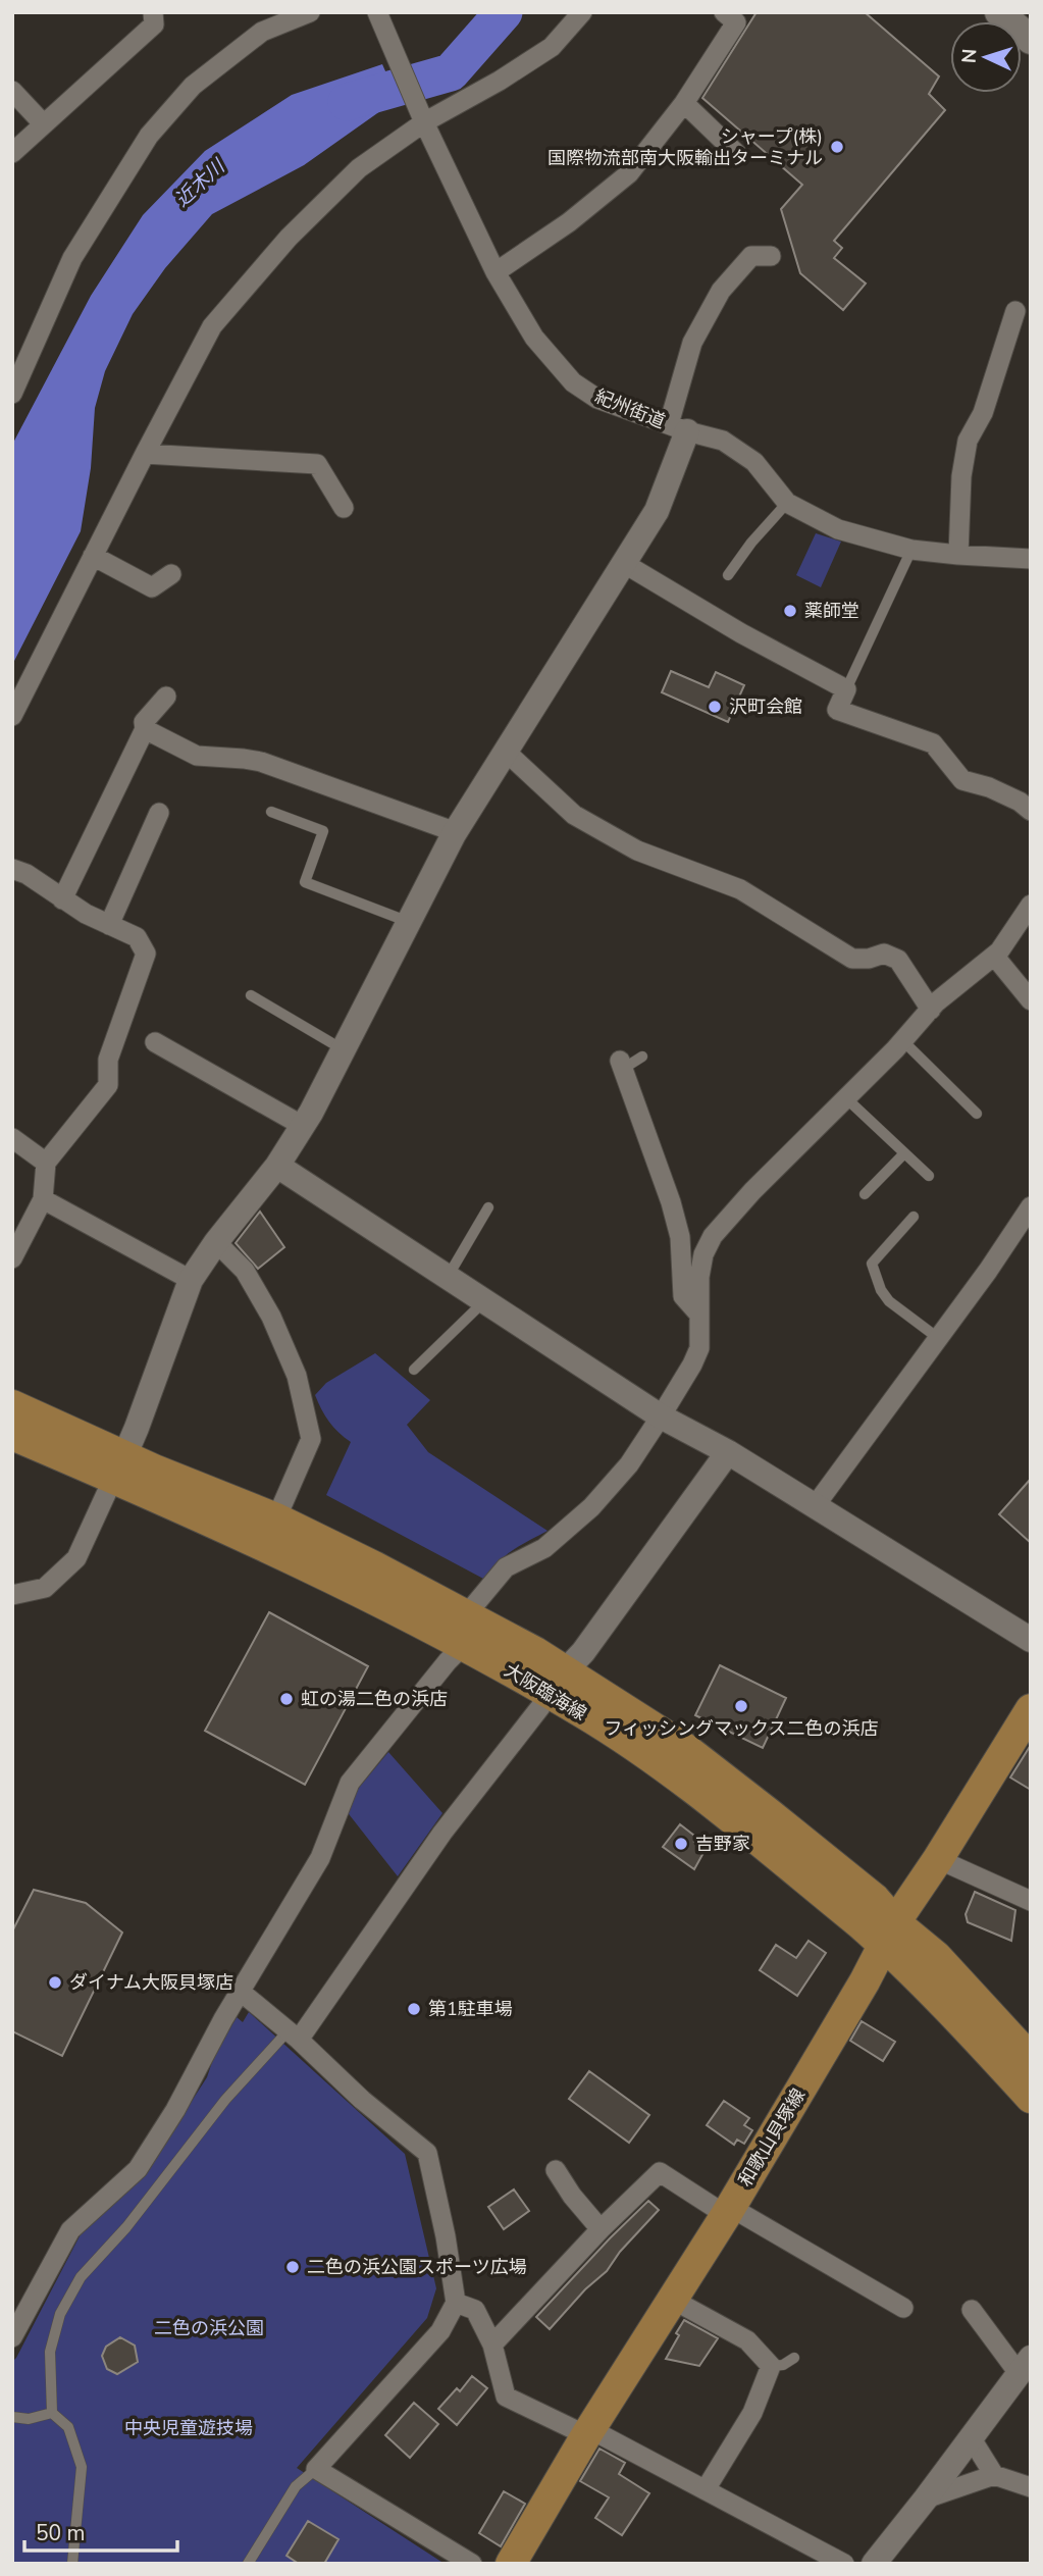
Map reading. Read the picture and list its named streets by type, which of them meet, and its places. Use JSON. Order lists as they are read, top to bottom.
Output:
{
  "streets": {
    "main road": ["大阪臨海線", "和歌山貝塚線"],
    "street": ["紀州街道"]
  },
  "crossings": [
    ["大阪臨海線", "和歌山貝塚線"]
  ],
  "water": ["近木川"],
  "parks": ["二色の浜公園", "中央児童遊技場"],
  "places": [
    "シャープ(株) 国際物流部南大阪輸出ターミナル",
    "薬師堂",
    "沢町会館",
    "虹の湯二色の浜店",
    "フィッシングマックス二色の浜店",
    "吉野家",
    "ダイナム大阪貝塚店",
    "第1駐車場",
    "二色の浜公園スポーツ広場"
  ],
  "scale_bar": "50 m",
  "north": "left"
}
